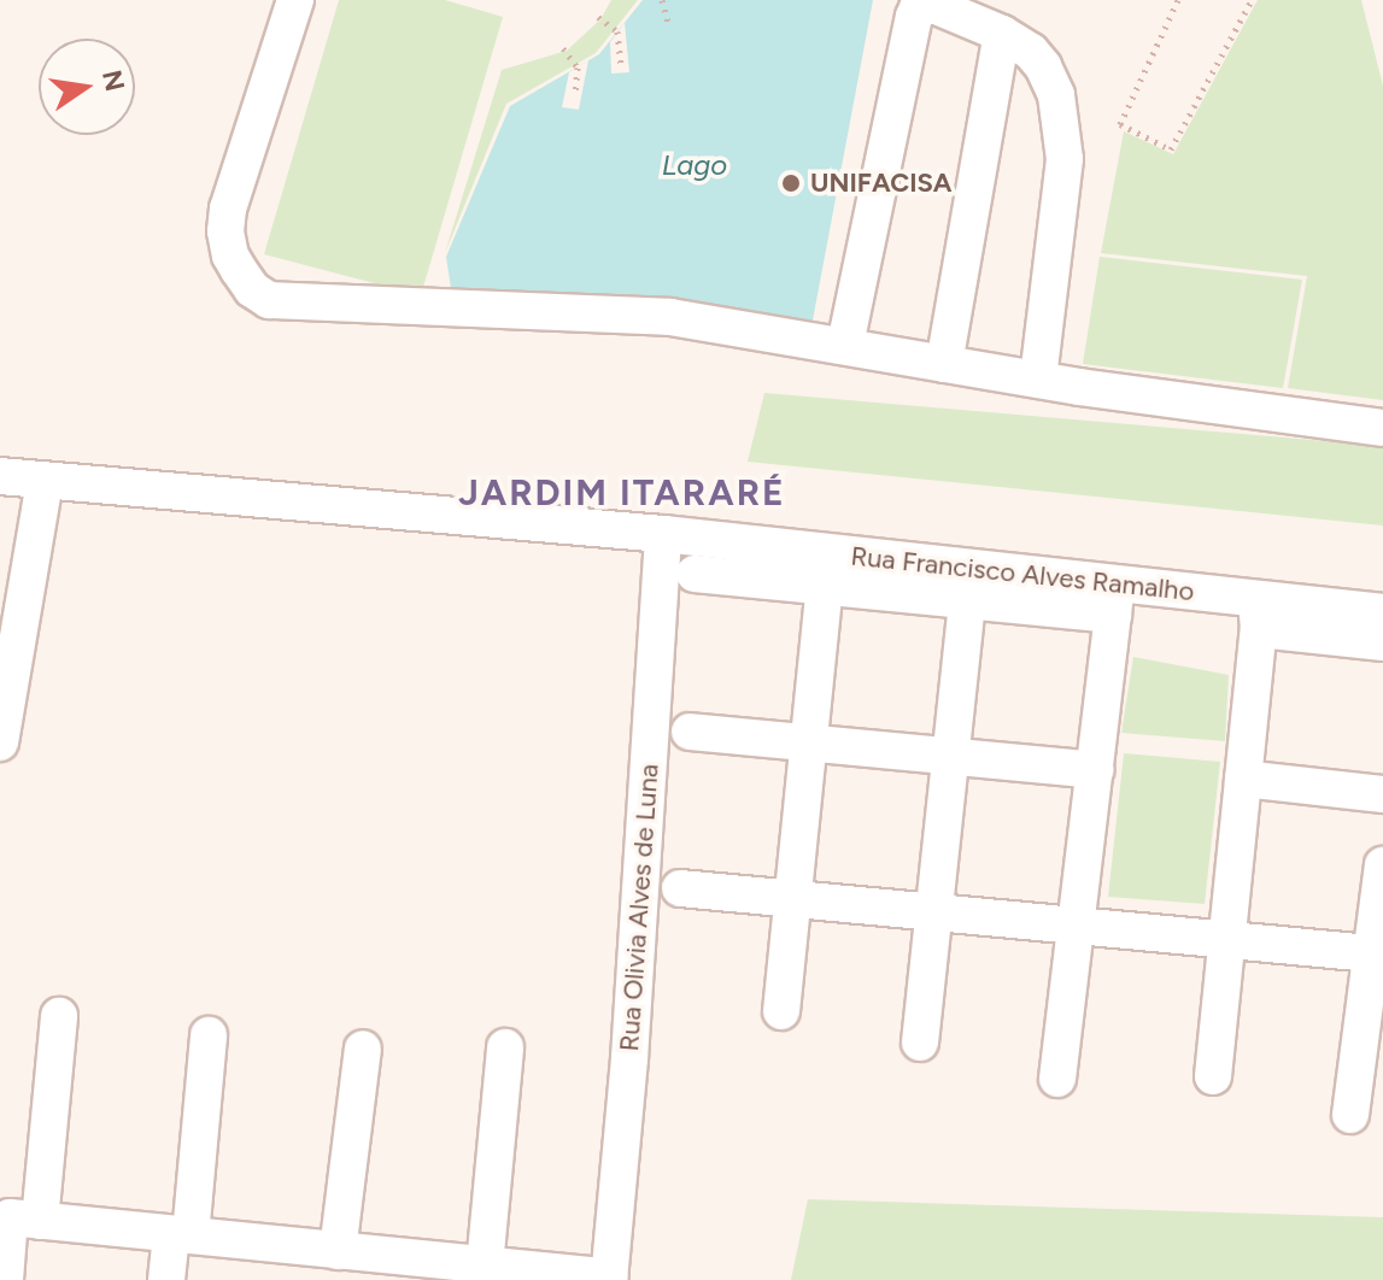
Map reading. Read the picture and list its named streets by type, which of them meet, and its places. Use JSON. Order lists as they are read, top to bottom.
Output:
{
  "streets": {
    "street": ["Rua Francisco Alves Ramalho", "Rua Olivia Alves de Luna"]
  },
  "crossings": [
    ["Rua Francisco Alves Ramalho", "Rua Olivia Alves de Luna"]
  ],
  "districts": ["JARDIM ITARARÉ"],
  "water": ["Lago"],
  "places": ["UNIFACISA"],
  "north": "right"
}
